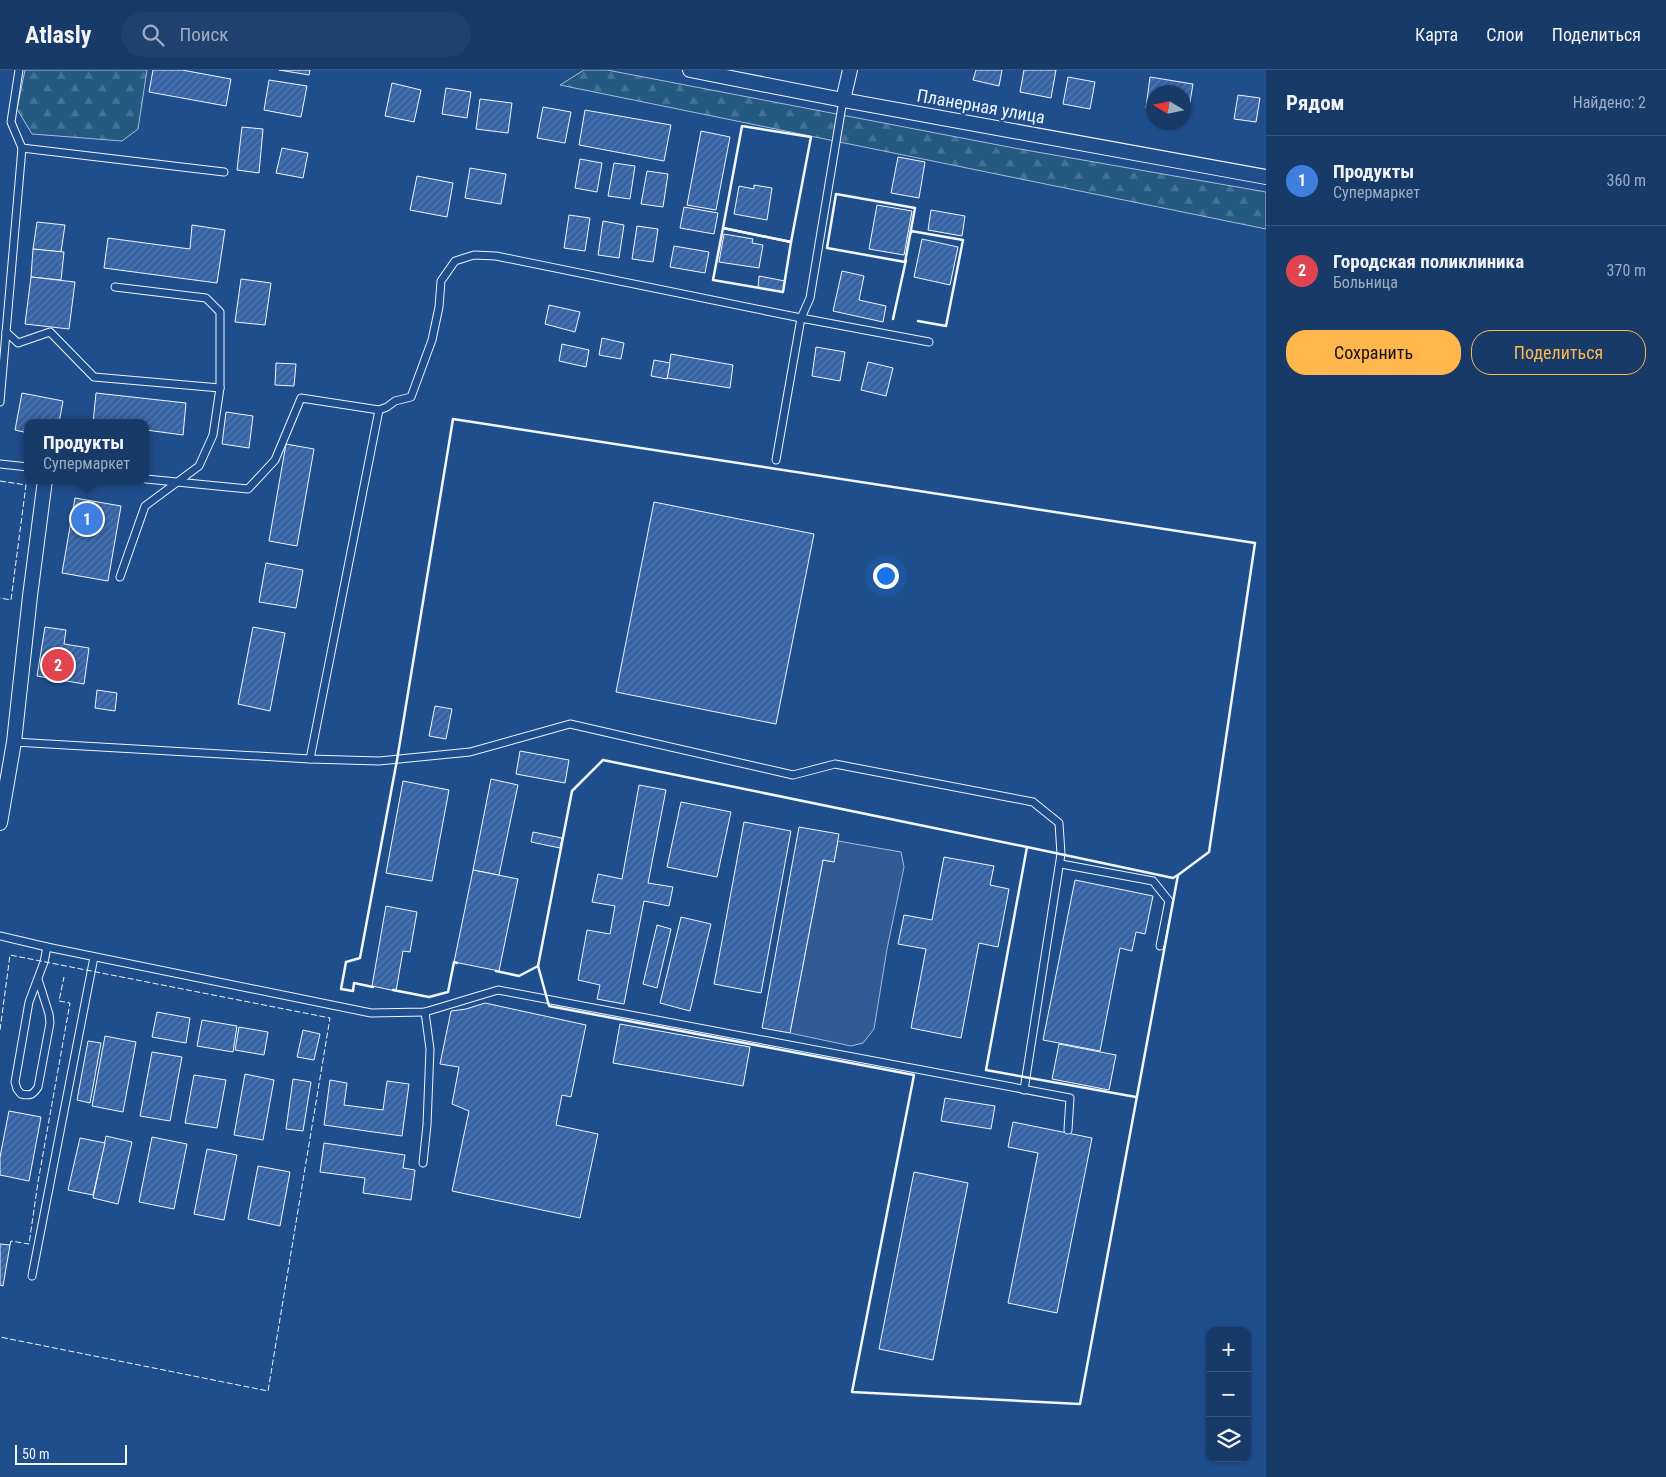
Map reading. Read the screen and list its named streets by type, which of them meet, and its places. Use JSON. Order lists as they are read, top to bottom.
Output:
{
  "streets": {
    "street": ["Планерная улица"]
  },
  "scale_bar": "50 m",
  "north": "left",
  "page": {
    "header": "Atlasly",
    "search": "Поиск",
    "nav": ["Карта", "Слои", "Поделиться"],
    "heading": ["Рядом", "Найдено: 2"],
    "list": [
      {
        "mark": "1",
        "name": "Продукты",
        "note": "Супермаркет",
        "value": "360 m"
      },
      {
        "mark": "2",
        "name": "Городская поликлиника",
        "note": "Больница",
        "value": "370 m"
      }
    ],
    "buttons": ["Сохранить", "Поделиться"],
    "popup": ["Продукты", "Супермаркет"],
    "pins": ["1", "2"],
    "map_buttons": ["+", "−"],
    "scale": "50 m"
  }
}
